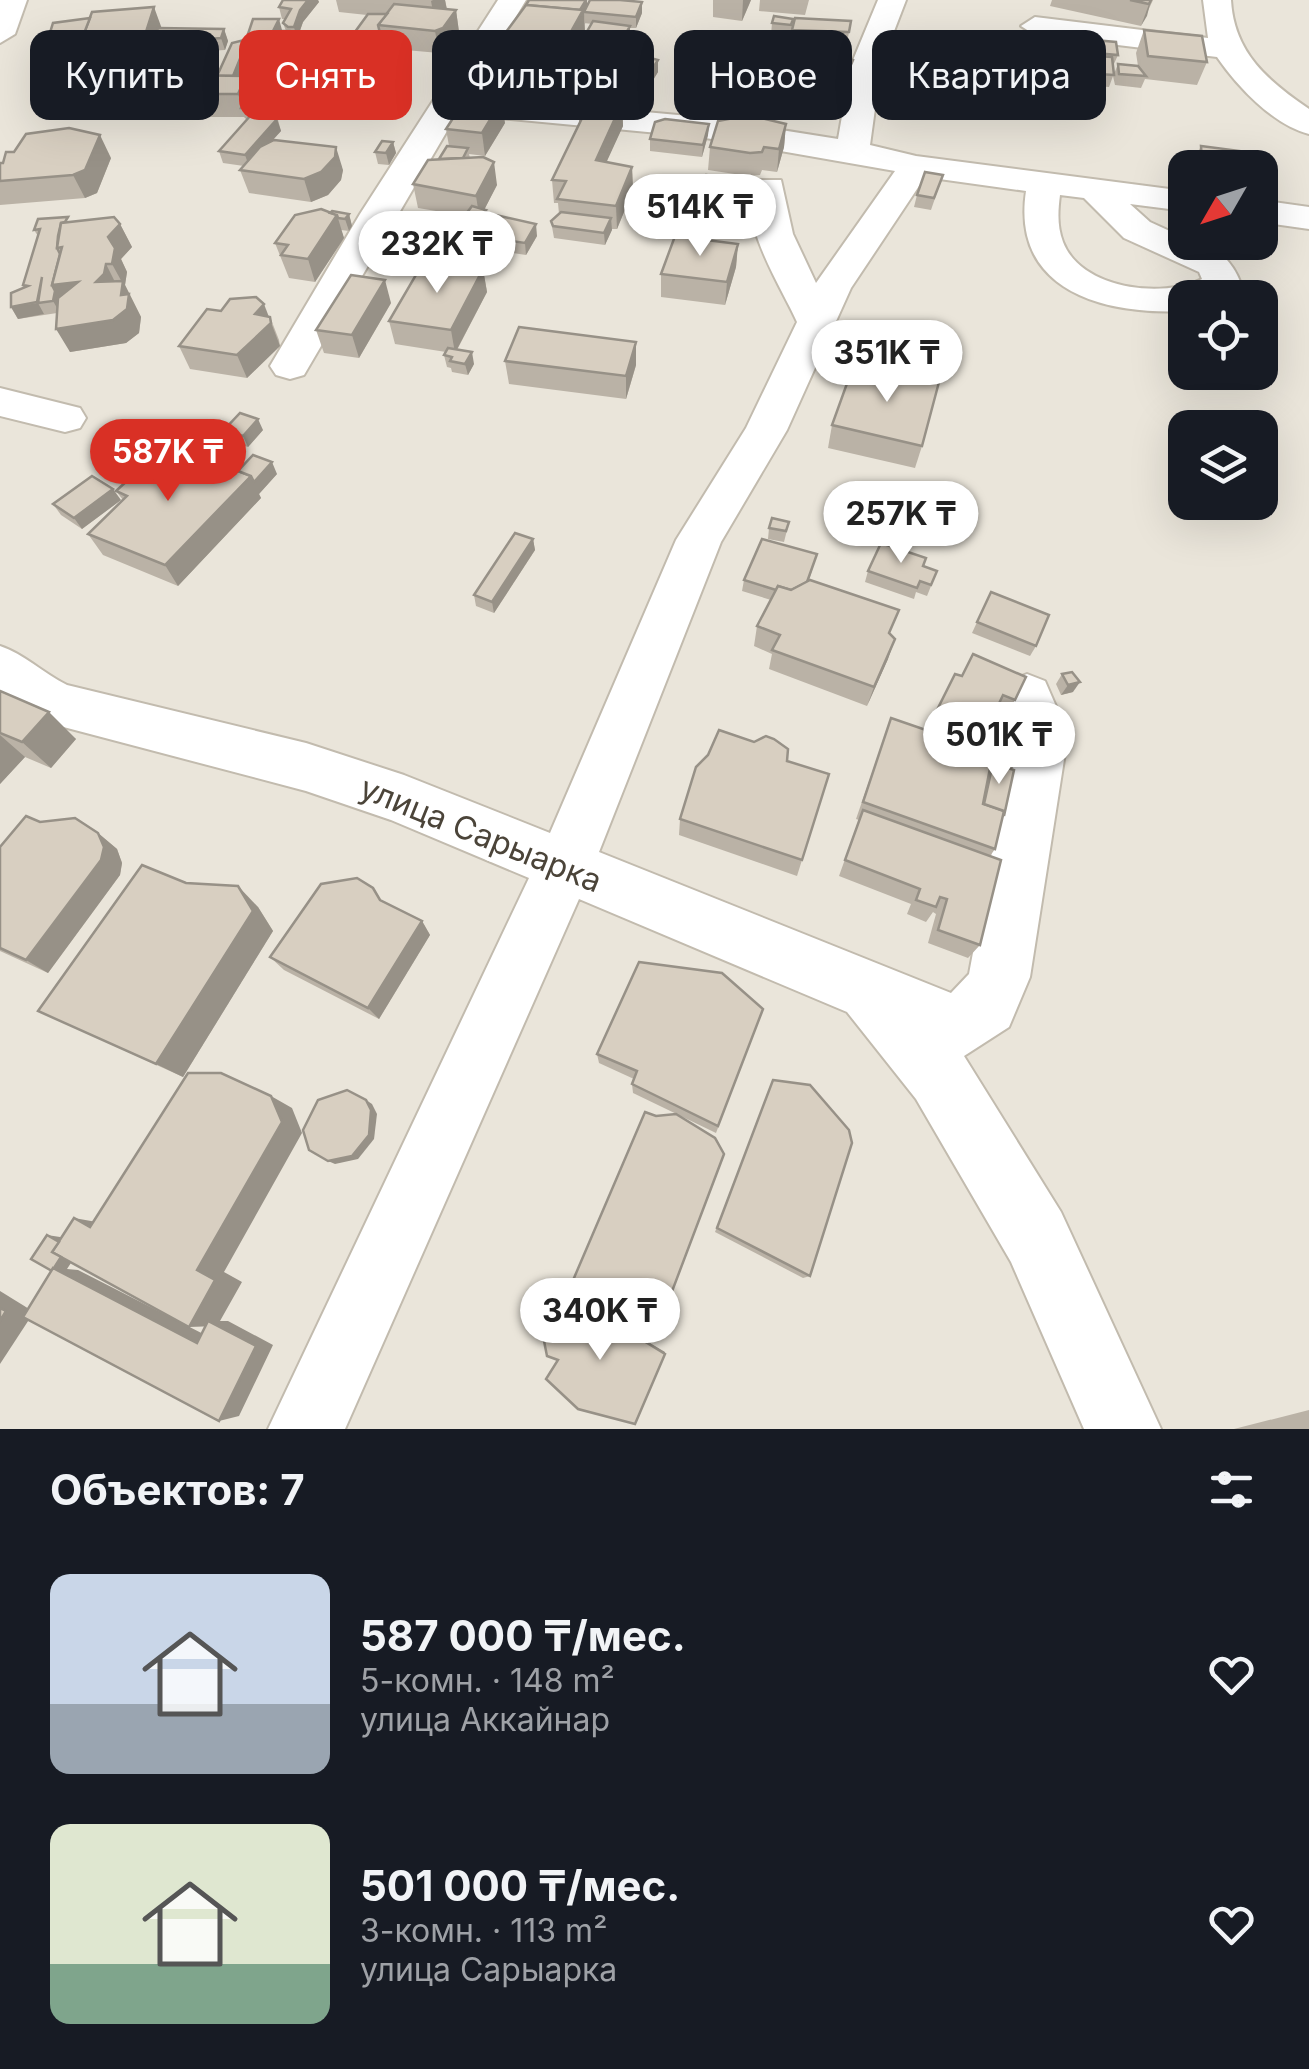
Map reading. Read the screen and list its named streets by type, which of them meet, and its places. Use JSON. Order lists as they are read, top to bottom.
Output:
{
  "streets": {
    "street": ["улица Сарыарка"]
  },
  "north": "bottom left",
  "page": {
    "chip": [
      "Купить",
      "Снять",
      "Фильтры",
      "Новое",
      "Квартира"
    ],
    "price": [
      "514K ₸",
      "232K ₸",
      "351K ₸",
      "587K ₸",
      "257K ₸",
      "501K ₸",
      "340K ₸"
    ],
    "heading": "Объектов: 7",
    "list": [
      {
        "name": "587 000 ₸/мес.",
        "note": "5-комн. · 148 m² · улица Аккайнар"
      },
      {
        "name": "501 000 ₸/мес.",
        "note": "3-комн. · 113 m² · улица Сарыарка"
      }
    ]
  }
}
